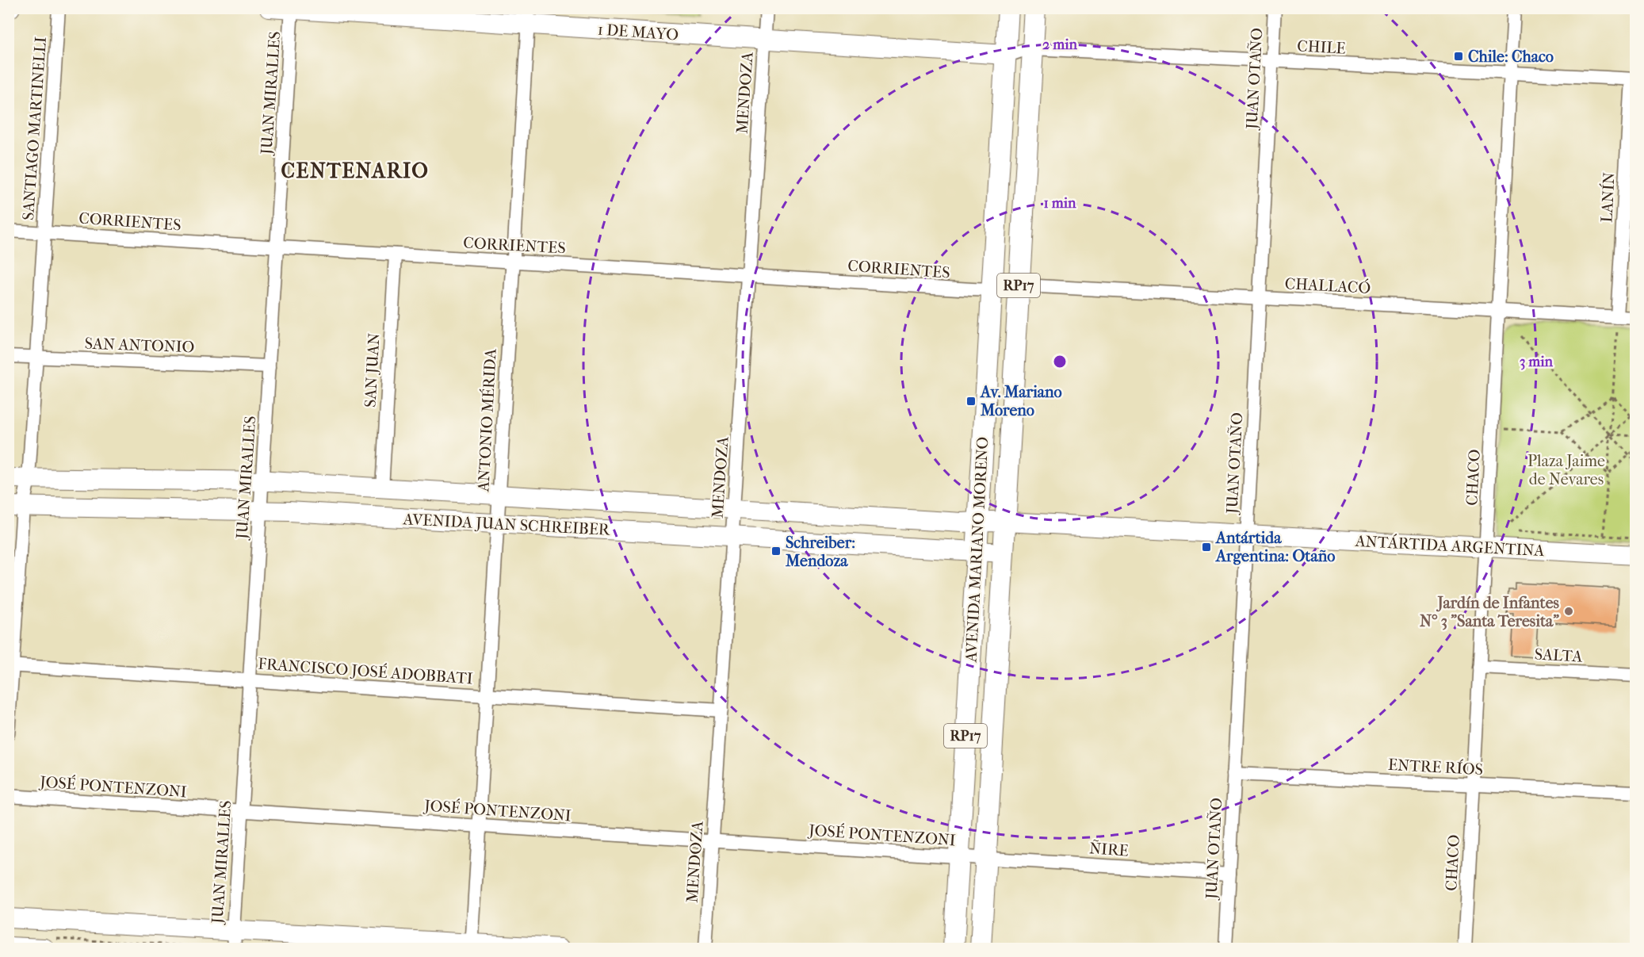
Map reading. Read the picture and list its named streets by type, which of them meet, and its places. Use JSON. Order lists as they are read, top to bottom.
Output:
{
  "streets": {
    "main road": [
      "1 DE MAYO",
      "RP17",
      "AVENIDA JUAN SCHREIBER",
      "ANTÁRTIDA ARGENTINA",
      "AVENIDA MARIANO MORENO"
    ],
    "street": [
      "CHILE",
      "JUAN OTAÑO",
      "JUAN MIRALLES",
      "MENDOZA",
      "SANTIAGO MARTINELLI",
      "LANÍN",
      "CORRIENTES",
      "CHALLACÓ",
      "SAN ANTONIO",
      "SAN JUAN",
      "ANTONIO MÉRIDA",
      "CHACO",
      "SALTA",
      "FRANCISCO JOSÉ ADOBBATI",
      "ENTRE RÍOS",
      "JOSÉ PONTENZONI",
      "ÑIRE"
    ]
  },
  "crossings": [
    ["1 DE MAYO", "CHILE"],
    ["1 DE MAYO", "JUAN MIRALLES"],
    ["1 DE MAYO", "MENDOZA"],
    ["1 DE MAYO", "ANTONIO MÉRIDA"],
    ["1 DE MAYO", "AVENIDA MARIANO MORENO"],
    ["CHILE", "JUAN OTAÑO"],
    ["CHILE", "LANÍN"],
    ["CHILE", "CHACO"],
    ["CHILE", "AVENIDA MARIANO MORENO"],
    ["JUAN OTAÑO", "CHALLACÓ"],
    ["JUAN OTAÑO", "ANTÁRTIDA ARGENTINA"],
    ["JUAN OTAÑO", "ENTRE RÍOS"],
    ["JUAN OTAÑO", "ÑIRE"],
    ["JUAN MIRALLES", "CORRIENTES"],
    ["JUAN MIRALLES", "SAN ANTONIO"],
    ["JUAN MIRALLES", "AVENIDA JUAN SCHREIBER"],
    ["JUAN MIRALLES", "FRANCISCO JOSÉ ADOBBATI"],
    ["JUAN MIRALLES", "JOSÉ PONTENZONI"],
    ["MENDOZA", "CORRIENTES"],
    ["MENDOZA", "AVENIDA JUAN SCHREIBER"],
    ["MENDOZA", "FRANCISCO JOSÉ ADOBBATI"],
    ["MENDOZA", "JOSÉ PONTENZONI"],
    ["SANTIAGO MARTINELLI", "CORRIENTES"],
    ["SANTIAGO MARTINELLI", "SAN ANTONIO"],
    ["SANTIAGO MARTINELLI", "AVENIDA JUAN SCHREIBER"],
    ["SANTIAGO MARTINELLI", "FRANCISCO JOSÉ ADOBBATI"],
    ["LANÍN", "CHALLACÓ"],
    ["CORRIENTES", "CHALLACÓ"],
    ["CORRIENTES", "SAN JUAN"],
    ["CORRIENTES", "ANTONIO MÉRIDA"],
    ["CORRIENTES", "AVENIDA MARIANO MORENO"],
    ["CHALLACÓ", "CHACO"],
    ["CHALLACÓ", "AVENIDA MARIANO MORENO"],
    ["SAN JUAN", "AVENIDA JUAN SCHREIBER"],
    ["ANTONIO MÉRIDA", "AVENIDA JUAN SCHREIBER"],
    ["ANTONIO MÉRIDA", "FRANCISCO JOSÉ ADOBBATI"],
    ["ANTONIO MÉRIDA", "JOSÉ PONTENZONI"],
    ["CHACO", "ANTÁRTIDA ARGENTINA"],
    ["CHACO", "SALTA"],
    ["CHACO", "ENTRE RÍOS"],
    ["AVENIDA JUAN SCHREIBER", "ANTÁRTIDA ARGENTINA"],
    ["AVENIDA JUAN SCHREIBER", "AVENIDA MARIANO MORENO"],
    ["ANTÁRTIDA ARGENTINA", "AVENIDA MARIANO MORENO"],
    ["AVENIDA MARIANO MORENO", "JOSÉ PONTENZONI"],
    ["AVENIDA MARIANO MORENO", "ÑIRE"],
    ["JOSÉ PONTENZONI", "ÑIRE"]
  ],
  "districts": ["CENTENARIO"],
  "parks": ["Plaza Jaime de Nevares"],
  "places": {
    "transit": [
      "Chile: Chaco",
      "Av. Mariano Moreno",
      "Antártida Argentina: Otaño",
      "Schreiber: Mendoza"
    ],
    "other": ["Jardín de Infantes N° 3 \"Santa Teresita\""]
  },
  "rings": ["2 min", "1 min", "3 min"]
}
